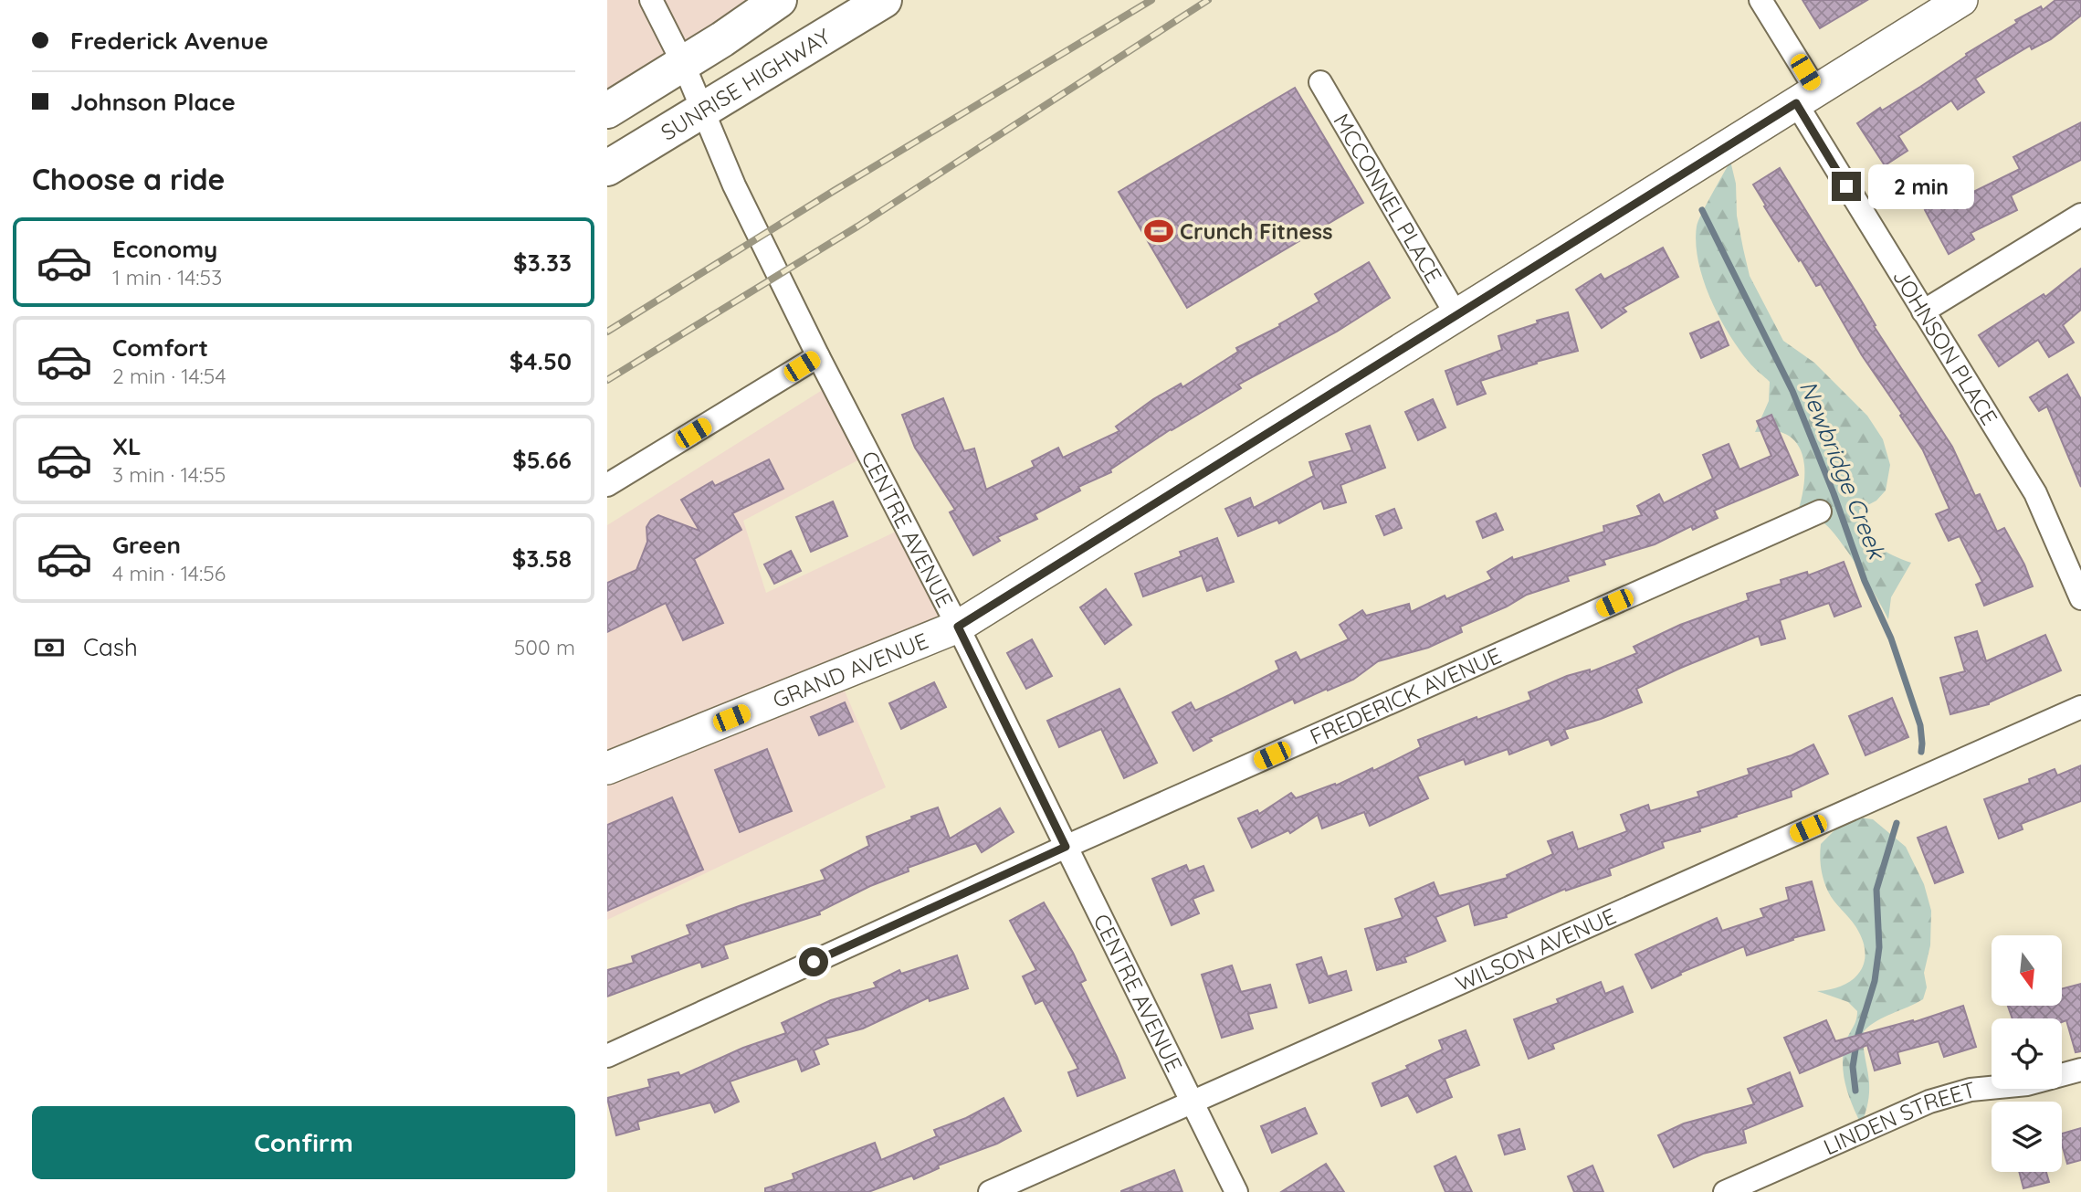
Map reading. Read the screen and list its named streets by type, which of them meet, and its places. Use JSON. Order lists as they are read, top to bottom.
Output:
{
  "streets": {
    "highway": ["SUNRISE HIGHWAY"],
    "street": [
      "MCCONNEL PLACE",
      "JOHNSON PLACE",
      "CENTRE AVENUE",
      "GRAND AVENUE",
      "FREDERICK AVENUE",
      "WILSON AVENUE",
      "LINDEN STREET"
    ]
  },
  "crossings": [
    ["SUNRISE HIGHWAY", "CENTRE AVENUE"],
    ["MCCONNEL PLACE", "GRAND AVENUE"],
    ["JOHNSON PLACE", "GRAND AVENUE"],
    ["CENTRE AVENUE", "GRAND AVENUE"],
    ["CENTRE AVENUE", "FREDERICK AVENUE"],
    ["CENTRE AVENUE", "WILSON AVENUE"]
  ],
  "water": ["Newbridge Creek"],
  "places": {
    "sports": ["Crunch Fitness"]
  },
  "north": "bottom",
  "page": {
    "banner": ["Frederick Avenue", "Johnson Place"],
    "heading": "Choose a ride",
    "bubble": "2 min",
    "list": [
      {
        "name": "Economy",
        "note": "1 min · 14:53",
        "value": "$3.33"
      },
      {
        "name": "Comfort",
        "note": "2 min · 14:54",
        "value": "$4.50"
      },
      {
        "name": "XL",
        "note": "3 min · 14:55",
        "value": "$5.66"
      },
      {
        "name": "Green",
        "note": "4 min · 14:56",
        "value": "$3.58"
      }
    ],
    "pay": ["Cash", "500 m"],
    "buttons": "Confirm"
  }
}
